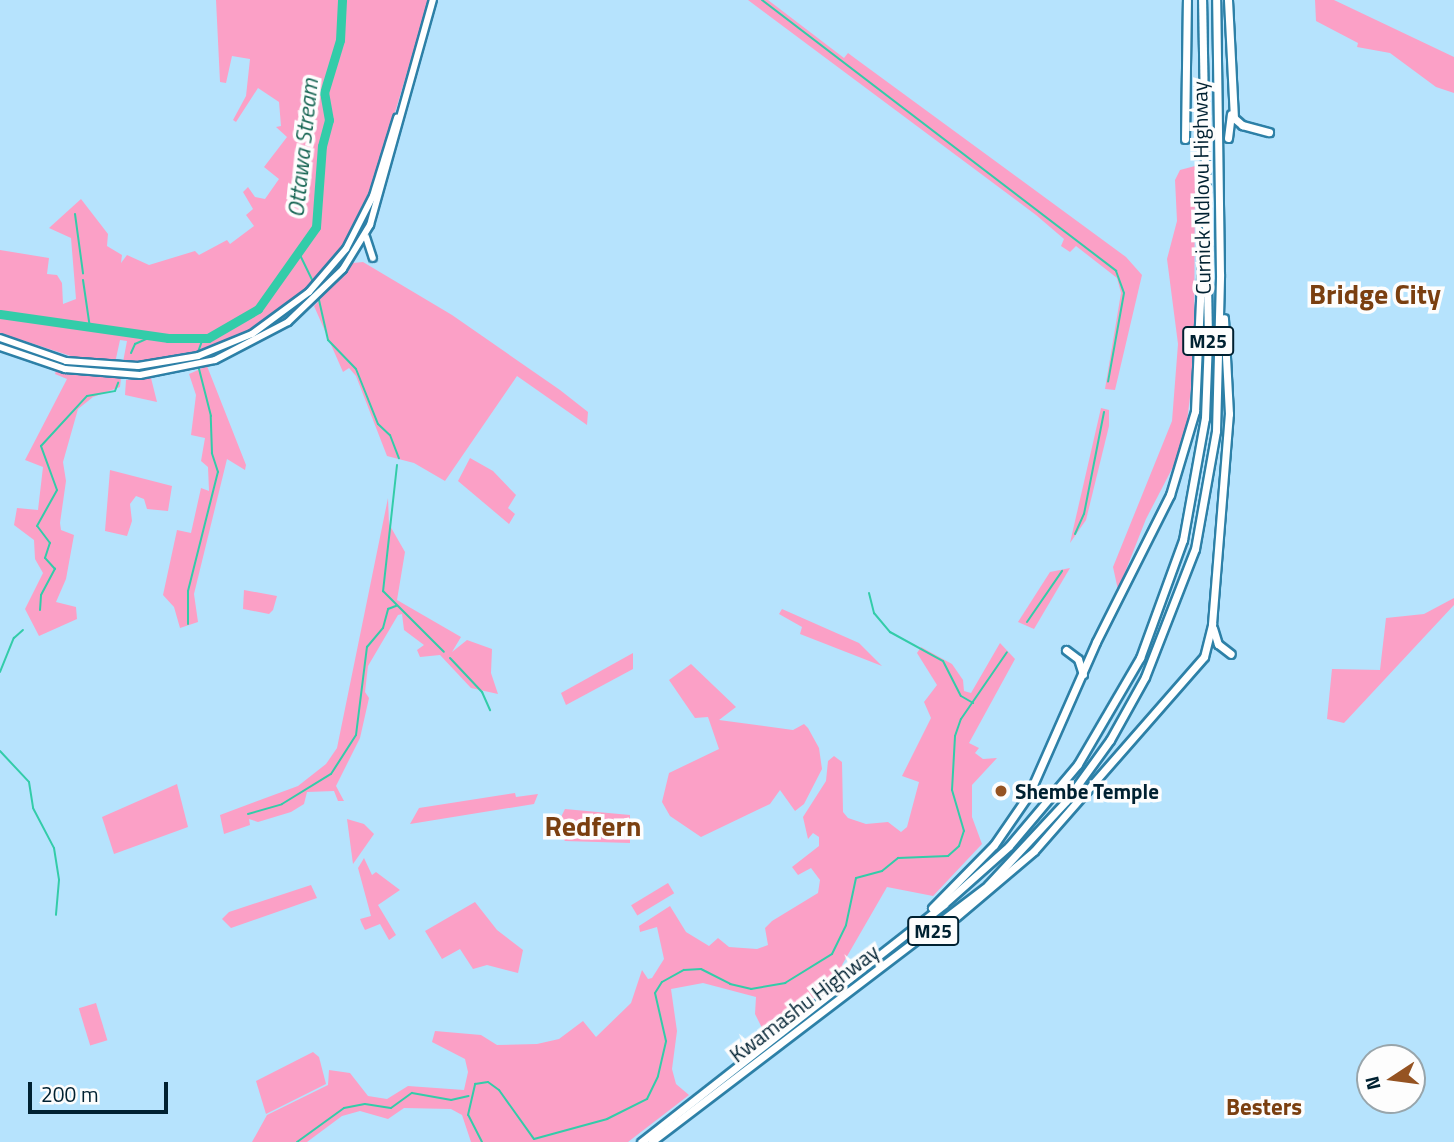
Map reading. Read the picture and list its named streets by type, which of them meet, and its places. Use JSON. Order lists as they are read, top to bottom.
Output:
{
  "streets": {
    "main road": ["Curnick Ndlovu Highway", "M25", "Kwamashu Highway"]
  },
  "crossings": [
    ["Curnick Ndlovu Highway", "Kwamashu Highway"]
  ],
  "districts": ["Bridge City", "Redfern", "Besters"],
  "water": ["Ottawa Stream"],
  "places": ["Shembe Temple"],
  "scale_bar": "200 m",
  "north": "left"
}
